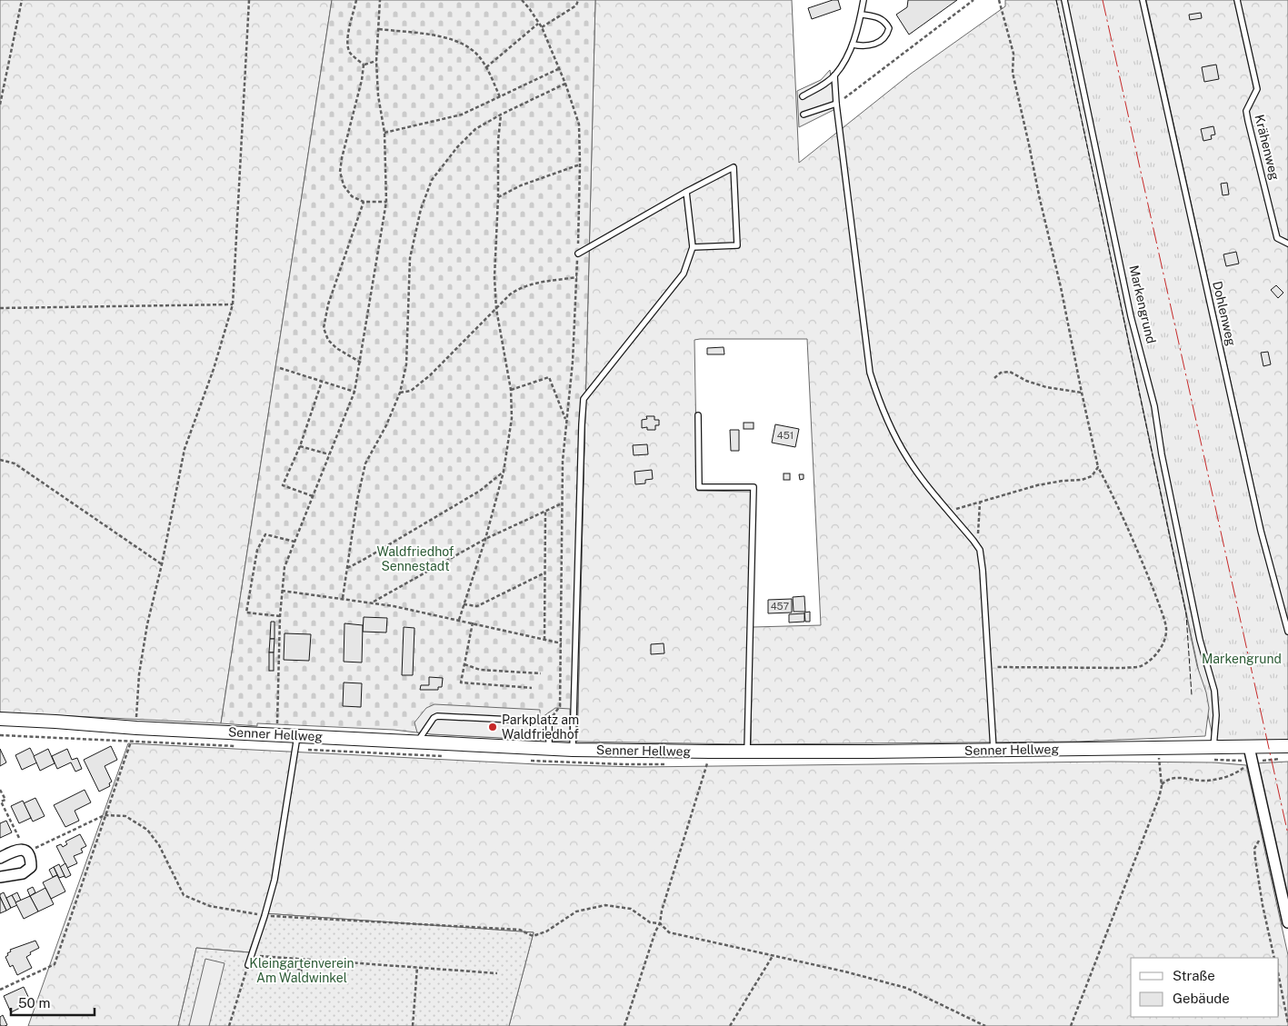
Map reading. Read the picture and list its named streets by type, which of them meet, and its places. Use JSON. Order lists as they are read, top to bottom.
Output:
{
  "streets": {
    "street": ["Senner Hellweg"],
    "lane": ["Krähenweg", "Markengrund", "Dohlenweg"]
  },
  "crossings": [
    ["Markengrund", "Senner Hellweg"]
  ],
  "parks": ["Waldfriedhof Sennestadt", "Markengrund", "Kleingartenverein Am Waldwinkel"],
  "places": ["Parkplatz am Waldfriedhof"],
  "house_numbers": ["451", "457"],
  "legend": ["Straße", "Gebäude"],
  "scale_bar": "50 m"
}
